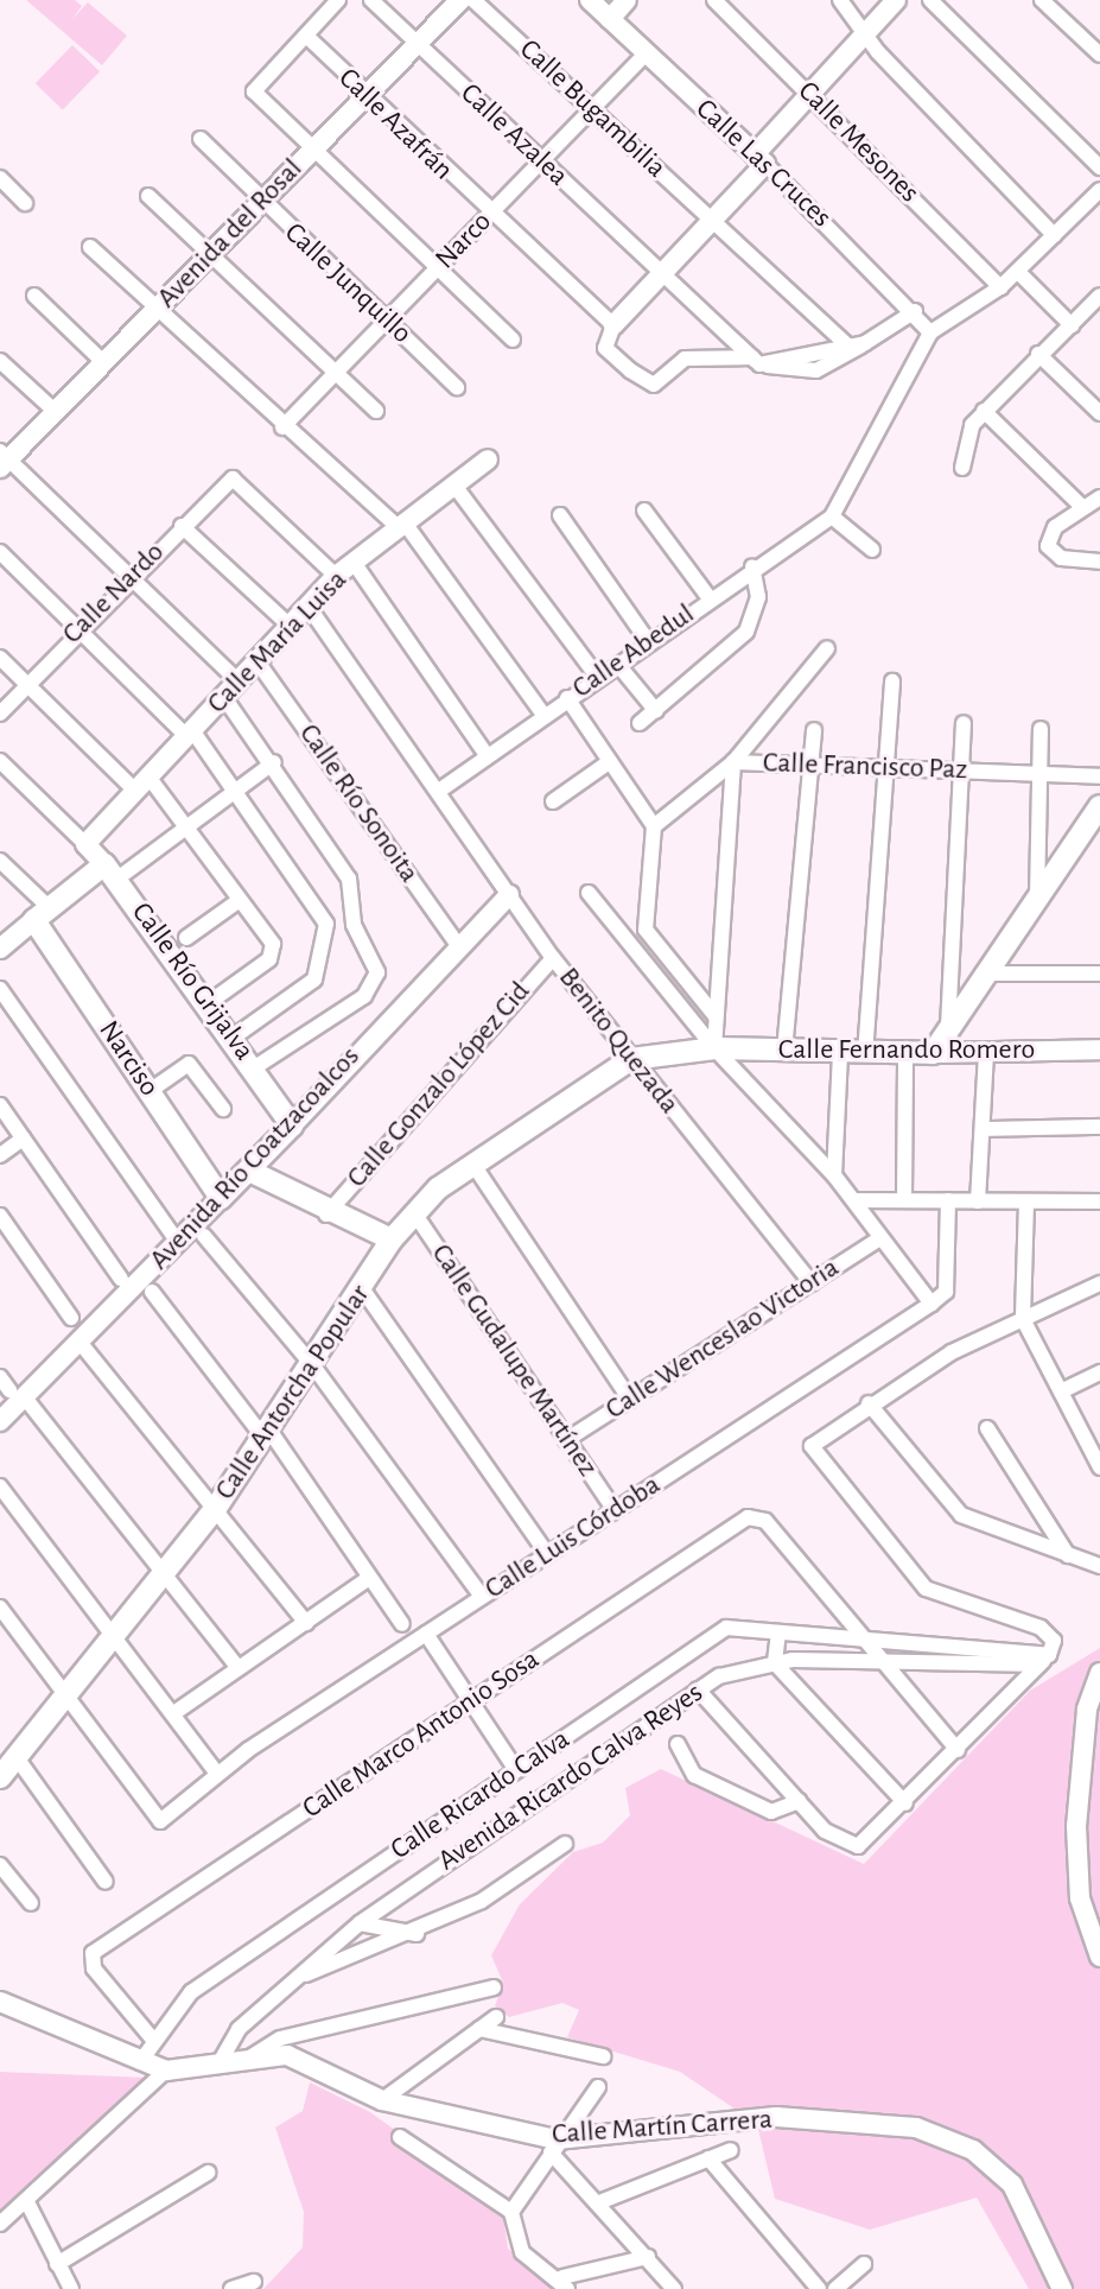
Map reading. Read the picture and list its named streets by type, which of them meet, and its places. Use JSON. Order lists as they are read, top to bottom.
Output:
{
  "streets": {
    "main road": [
      "Calle Río Grijalva",
      "Calle Fernando Romero",
      "Narciso",
      "Avenida Río Coatzacoalcos",
      "Calle Antorcha Popular"
    ],
    "street": [
      "Calle Bugambilia",
      "Calle Azafrán",
      "Calle Azalea",
      "Calle Mesones",
      "Calle Las Cruces",
      "Avenida del Rosal",
      "Narco",
      "Calle Junquillo",
      "Calle Nardo",
      "Calle María Luisa",
      "Calle Abedul",
      "Calle Francisco Paz",
      "Calle Río Sonoita",
      "Benito Quezada",
      "Calle Gonzalo López Cid",
      "Calle Wenceslao Victoria",
      "Calle Gudalupe Martínez",
      "Calle Luis Córdoba",
      "Calle Marco Antonio Sosa",
      "Avenida Ricardo Calva Reyes",
      "Calle Ricardo Calva",
      "Calle Martín Carrera"
    ]
  },
  "crossings": [
    ["Calle Bugambilia", "Narco"],
    ["Calle Azafrán", "Avenida del Rosal"],
    ["Calle Azafrán", "Narco"],
    ["Calle Azalea", "Avenida del Rosal"],
    ["Calle Azalea", "Narco"],
    ["Calle Las Cruces", "Narco"],
    ["Avenida del Rosal", "Calle Junquillo"],
    ["Narco", "Calle Junquillo"],
    ["Calle Nardo", "Calle María Luisa"],
    ["Calle María Luisa", "Calle Río Sonoita"],
    ["Calle María Luisa", "Calle Río Grijalva"],
    ["Calle María Luisa", "Benito Quezada"],
    ["Calle Abedul", "Benito Quezada"],
    ["Calle Río Sonoita", "Avenida Río Coatzacoalcos"],
    ["Calle Río Grijalva", "Avenida Río Coatzacoalcos"],
    ["Benito Quezada", "Calle Fernando Romero"],
    ["Benito Quezada", "Calle Gonzalo López Cid"],
    ["Benito Quezada", "Avenida Río Coatzacoalcos"],
    ["Benito Quezada", "Calle Wenceslao Victoria"],
    ["Benito Quezada", "Calle Antorcha Popular"],
    ["Calle Fernando Romero", "Calle Antorcha Popular"],
    ["Narciso", "Avenida Río Coatzacoalcos"],
    ["Calle Wenceslao Victoria", "Calle Gudalupe Martínez"],
    ["Calle Gudalupe Martínez", "Calle Antorcha Popular"],
    ["Calle Gudalupe Martínez", "Calle Luis Córdoba"],
    ["Calle Antorcha Popular", "Calle Luis Córdoba"],
    ["Calle Marco Antonio Sosa", "Calle Ricardo Calva"],
    ["Avenida Ricardo Calva Reyes", "Calle Ricardo Calva"],
    ["Avenida Ricardo Calva Reyes", "Calle Martín Carrera"],
    ["Calle Ricardo Calva", "Calle Martín Carrera"]
  ]
}
